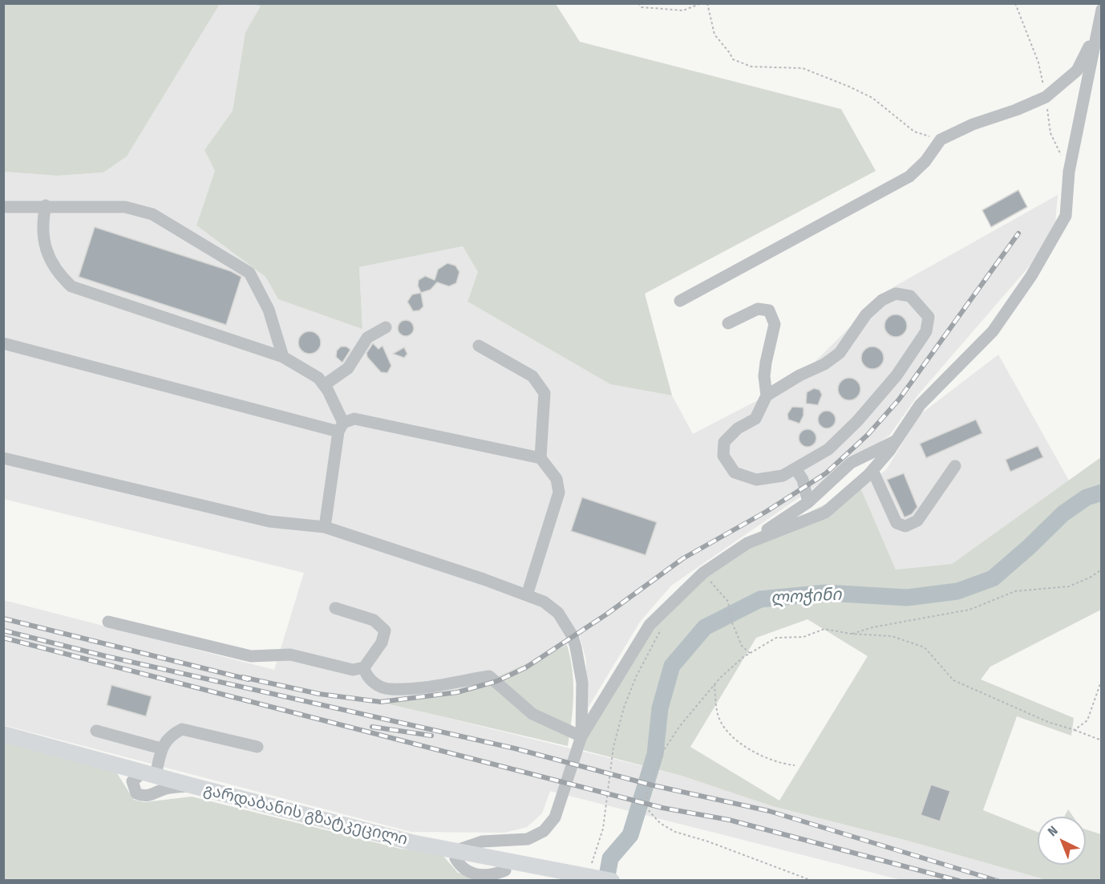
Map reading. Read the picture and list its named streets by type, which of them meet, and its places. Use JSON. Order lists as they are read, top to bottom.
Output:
{
  "streets": {
    "main road": ["გარდაბანის გზატკეცილი"]
  },
  "water": ["ლოჭინი"],
  "north": "top left"
}
